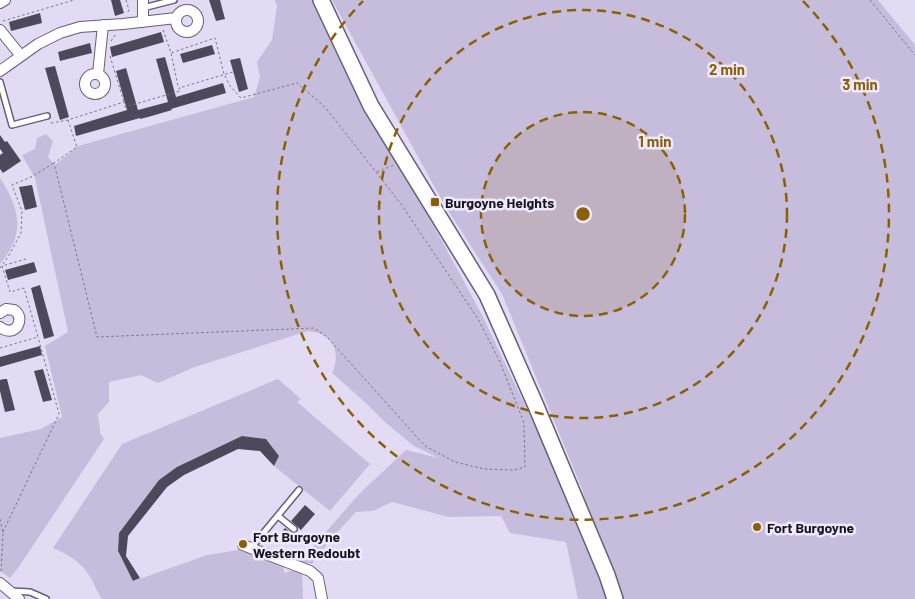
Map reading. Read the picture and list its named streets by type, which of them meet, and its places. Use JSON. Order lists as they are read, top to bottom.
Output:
{
  "places": {
    "transit": ["Burgoyne Heights"],
    "other": ["Fort Burgoyne", "Fort Burgoyne Western Redoubt"]
  },
  "rings": ["2 min", "3 min", "1 min"]
}
